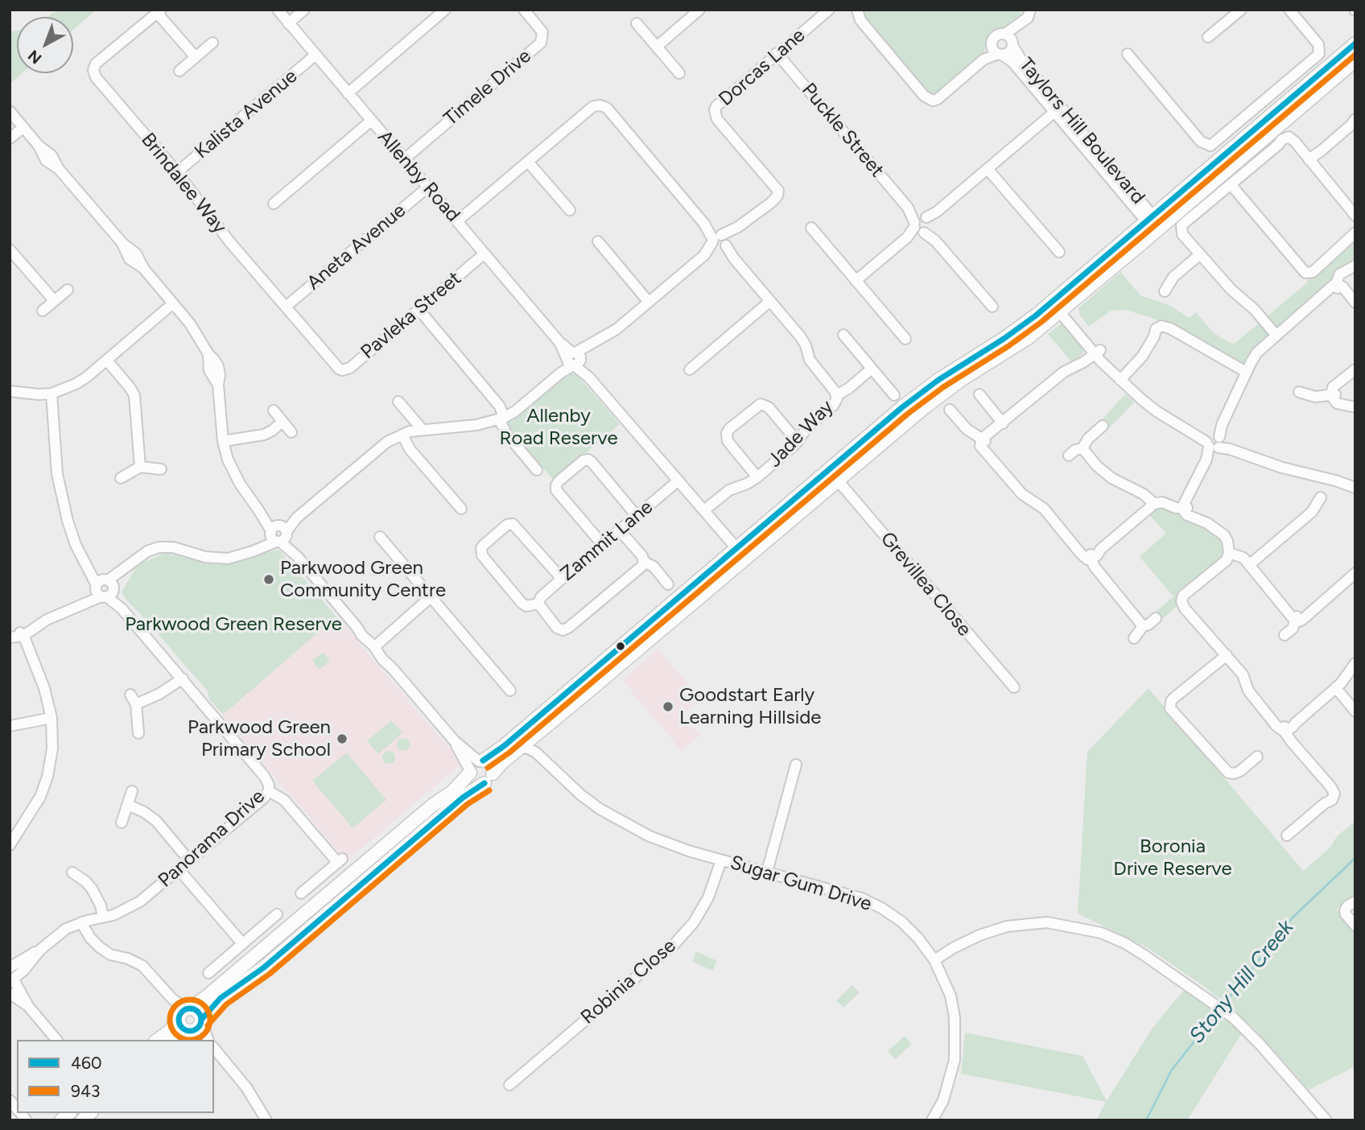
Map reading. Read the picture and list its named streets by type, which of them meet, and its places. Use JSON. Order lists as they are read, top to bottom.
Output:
{
  "streets": {
    "street": [
      "Dorcas Lane",
      "Timele Drive",
      "Kalista Avenue",
      "Puckle Street",
      "Taylors Hill Boulevard",
      "Allenby Road",
      "Brindalee Way",
      "Aneta Avenue",
      "Pavleka Street",
      "Jade Way",
      "Zammit Lane",
      "Grevillea Close",
      "Panorama Drive",
      "Sugar Gum Drive",
      "Robinia Close"
    ]
  },
  "crossings": [
    ["Dorcas Lane", "Puckle Street"],
    ["Dorcas Lane", "Allenby Road"],
    ["Dorcas Lane", "Jade Way"],
    ["Timele Drive", "Allenby Road"],
    ["Kalista Avenue", "Allenby Road"],
    ["Kalista Avenue", "Brindalee Way"],
    ["Allenby Road", "Aneta Avenue"],
    ["Allenby Road", "Pavleka Street"],
    ["Allenby Road", "Jade Way"],
    ["Allenby Road", "Zammit Lane"],
    ["Brindalee Way", "Aneta Avenue"],
    ["Brindalee Way", "Pavleka Street"],
    ["Sugar Gum Drive", "Robinia Close"]
  ],
  "water": ["Stony Hill Creek"],
  "parks": ["Allenby Road Reserve", "Parkwood Green Reserve", "Boronia Drive Reserve"],
  "places": ["Parkwood Green Community Centre", "Goodstart Early Learning Hillside", "Parkwood Green Primary School"],
  "lines": ["transit line 460", "transit line 943"],
  "legend": ["460", "943"],
  "north": "bottom left"
}
